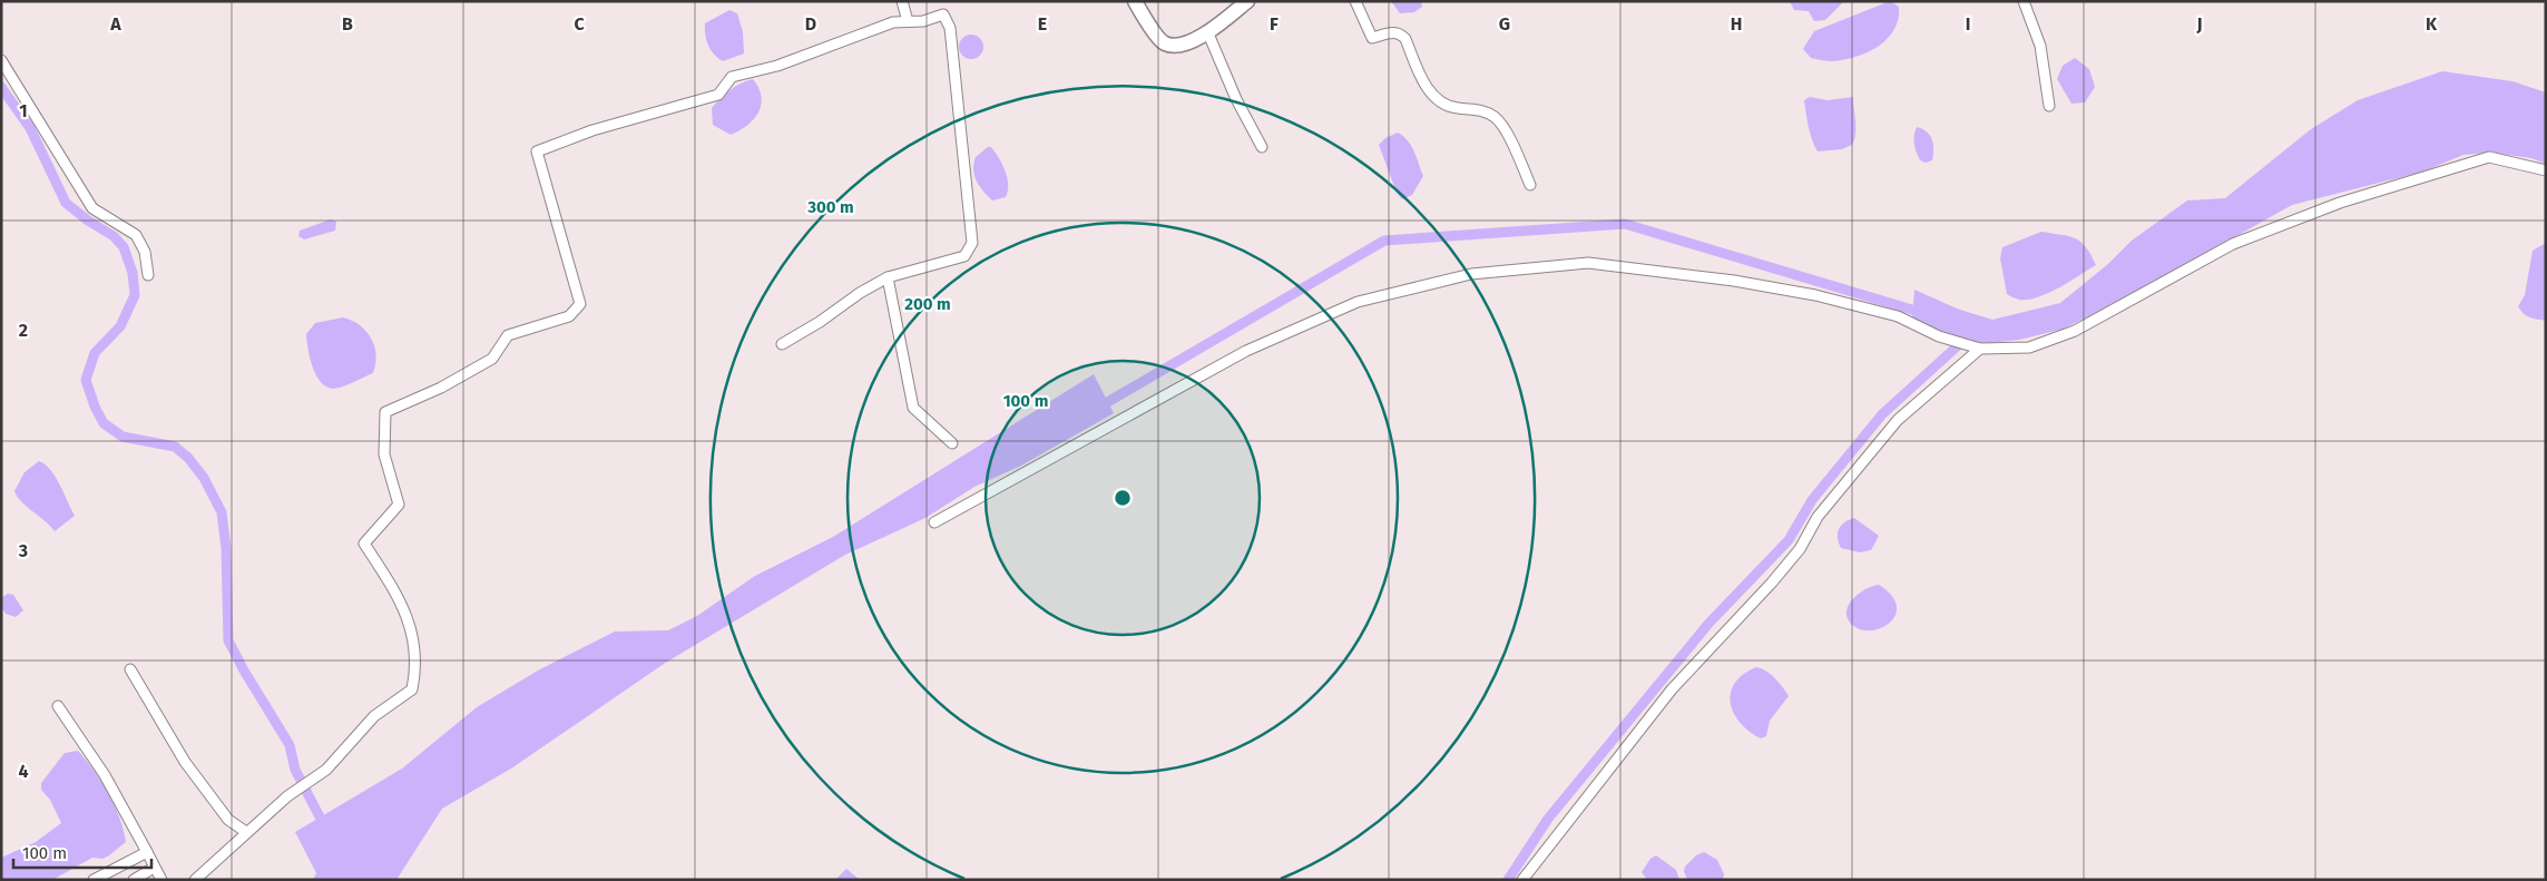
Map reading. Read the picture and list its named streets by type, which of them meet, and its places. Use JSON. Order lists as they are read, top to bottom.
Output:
{
  "scale_bar": "100 m",
  "grid": {
    "columns": [
      "A",
      "B",
      "C",
      "D",
      "E",
      "F",
      "G",
      "H",
      "I",
      "J",
      "K"
    ],
    "rows": [
      "1",
      "2",
      "3",
      "4"
    ]
  },
  "rings": ["300 m", "200 m", "100 m"]
}
